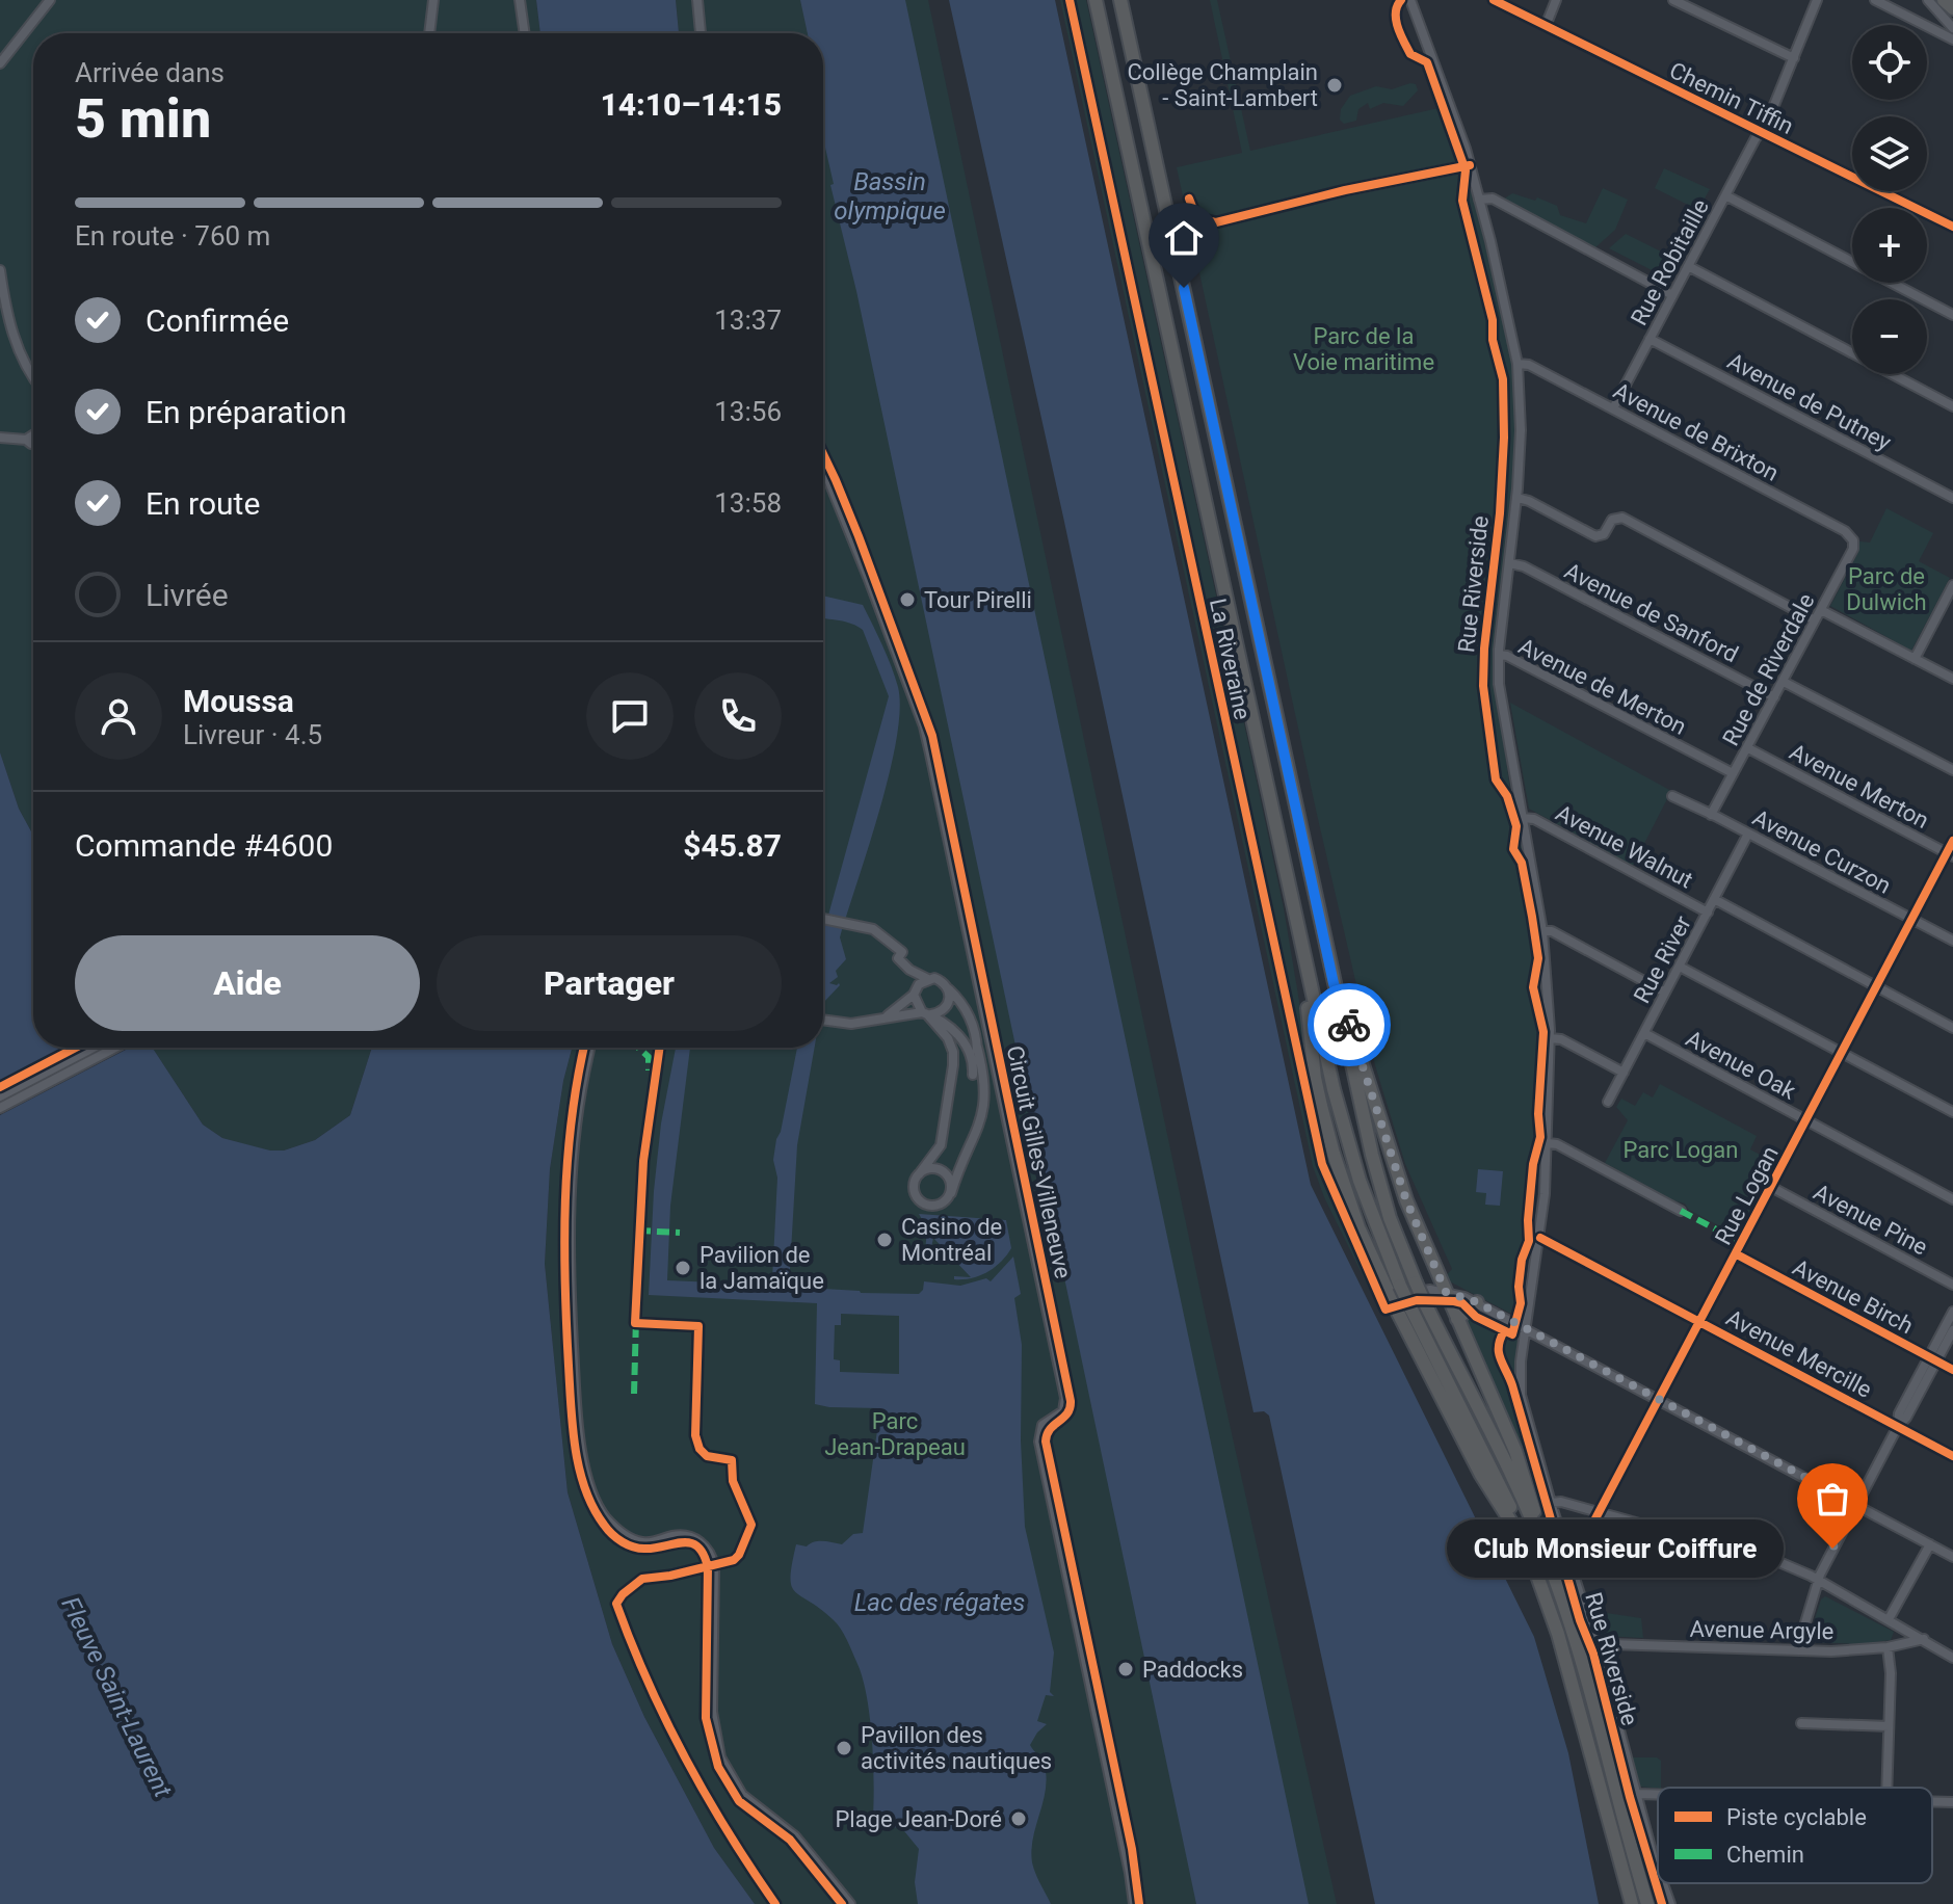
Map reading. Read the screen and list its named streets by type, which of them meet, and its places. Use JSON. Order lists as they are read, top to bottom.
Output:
{
  "streets": {
    "street": [
      "Chemin Tiffin",
      "Rue Robitaille",
      "Avenue de Putney",
      "Avenue de Brixton",
      "Rue Riverside",
      "Avenue de Sanford",
      "Rue de Riverdale",
      "Avenue de Merton",
      "Avenue Merton",
      "Avenue Walnut",
      "Avenue Curzon",
      "Rue River",
      "Avenue Oak",
      "Circuit Gilles-Villeneuve",
      "Rue Logan",
      "Avenue Pine",
      "Avenue Birch",
      "Avenue Mercille",
      "Avenue Argyle"
    ],
    "cycle path": ["La Riveraine"]
  },
  "crossings": [
    ["Chemin Tiffin", "Rue Robitaille"],
    ["Rue Robitaille", "Avenue de Putney"],
    ["Rue Robitaille", "Avenue de Brixton"],
    ["Avenue de Brixton", "Rue Riverside"],
    ["Avenue de Brixton", "Rue de Riverdale"],
    ["Rue Riverside", "Avenue de Sanford"],
    ["Rue Riverside", "Avenue de Merton"],
    ["Rue Riverside", "Avenue Walnut"],
    ["Rue Riverside", "Rue Logan"],
    ["Rue Riverside", "Avenue Mercille"],
    ["Rue Riverside", "Avenue Argyle"],
    ["Avenue de Sanford", "Rue de Riverdale"],
    ["Rue de Riverdale", "Avenue de Merton"],
    ["Rue de Riverdale", "Avenue Merton"],
    ["Rue de Riverdale", "Avenue Curzon"],
    ["Avenue Merton", "Rue Logan"],
    ["Avenue Walnut", "Rue River"],
    ["Avenue Walnut", "Rue Logan"],
    ["Avenue Curzon", "Rue River"],
    ["Avenue Curzon", "Rue Logan"],
    ["Rue River", "Avenue Oak"],
    ["Avenue Oak", "Rue Logan"],
    ["Rue Logan", "Avenue Pine"],
    ["Rue Logan", "Avenue Birch"],
    ["Rue Logan", "Avenue Mercille"]
  ],
  "water": ["Bassin olympique", "Lac des régates", "Fleuve Saint-Laurent"],
  "parks": [
    "Parc de la Voie maritime",
    "Parc de Dulwich",
    "Parc Logan",
    "Parc Jean-Drapeau"
  ],
  "places": [
    "Collège Champlain - Saint-Lambert",
    "Tour Pirelli",
    "Casino de Montréal",
    "Pavilion de la Jamaïque",
    "Club Monsieur Coiffure",
    "Paddocks",
    "Pavillon des activités nautiques",
    "Plage Jean-Doré"
  ],
  "legend": ["Piste cyclable", "Chemin"],
  "page": {
    "map_buttons": ["+", "−"],
    "heading": ["5 min", "Arrivée dans", "14:10–14:15"],
    "panel": [
      "Moussa",
      "Livreur · 4.5",
      "Commande #4600",
      "$45.87"
    ],
    "bar": "En route · 760 m",
    "list": [
      ["Confirmée", "13:37"],
      ["En préparation", "13:56"],
      ["En route", "13:58"],
      "Livrée"
    ],
    "buttons": ["Aide", "Partager"],
    "bubble": "Club Monsieur Coiffure"
  }
}
